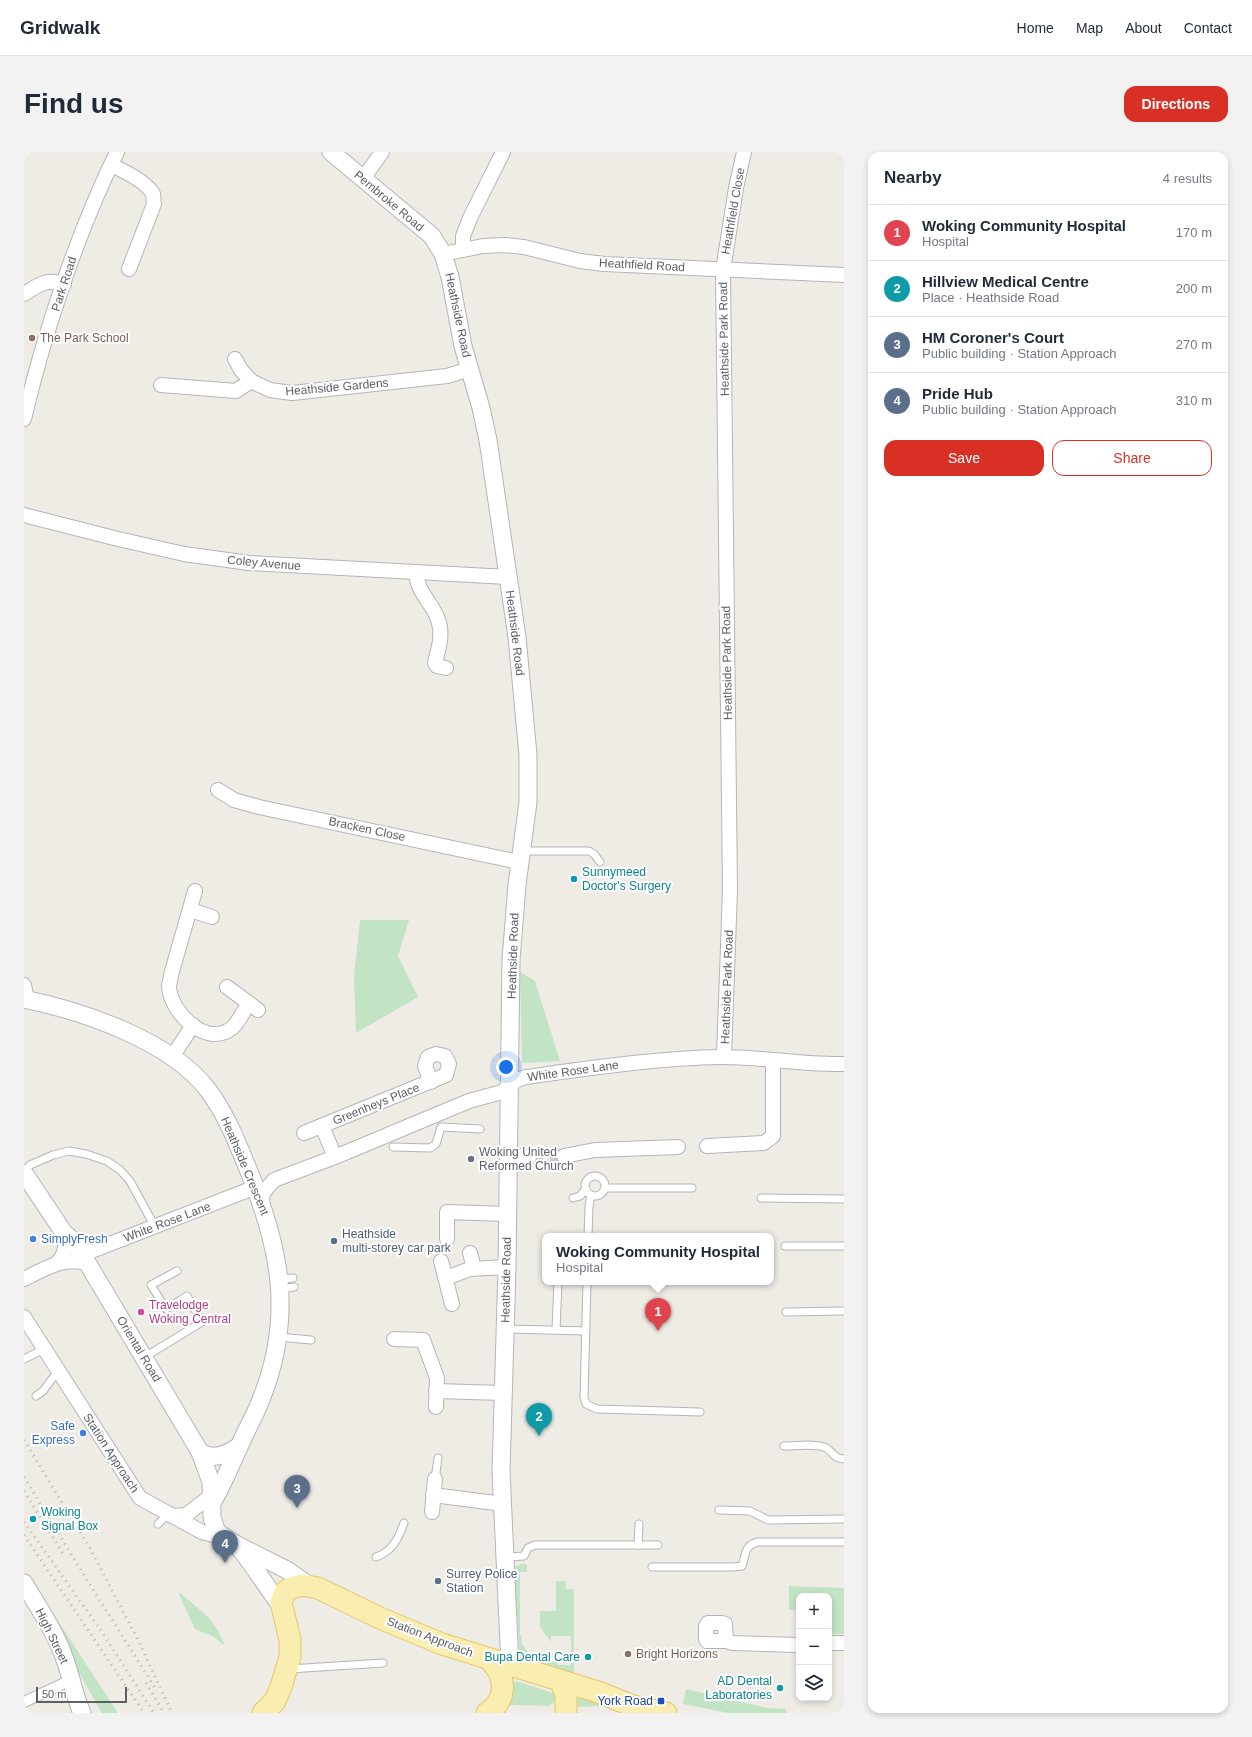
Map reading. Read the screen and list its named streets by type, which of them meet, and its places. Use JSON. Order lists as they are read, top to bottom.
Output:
{
  "streets": {
    "main road": ["Station Approach"],
    "street": [
      "Pembroke Road",
      "Heathfield Close",
      "Heathfield Road",
      "Park Road",
      "Heathside Road",
      "Heathside Park Road",
      "Heathside Gardens",
      "Coley Avenue",
      "Bracken Close",
      "White Rose Lane",
      "Greenheys Place",
      "Heathside Crescent",
      "Oriental Road",
      "High Street"
    ]
  },
  "crossings": [
    ["Pembroke Road", "Heathfield Road"],
    ["Pembroke Road", "Heathside Road"],
    ["Heathfield Close", "Heathfield Road"],
    ["Heathfield Close", "Heathside Park Road"],
    ["Heathfield Road", "Heathside Road"],
    ["Heathfield Road", "Heathside Park Road"],
    ["Heathside Road", "Heathside Gardens"],
    ["Heathside Road", "Coley Avenue"],
    ["Heathside Road", "Bracken Close"],
    ["Heathside Road", "White Rose Lane"],
    ["Heathside Road", "Station Approach"],
    ["Heathside Park Road", "White Rose Lane"],
    ["White Rose Lane", "Greenheys Place"],
    ["White Rose Lane", "Heathside Crescent"],
    ["White Rose Lane", "Oriental Road"],
    ["Heathside Crescent", "Oriental Road"],
    ["Oriental Road", "Station Approach"]
  ],
  "places": {
    "other": [
      "The Park School",
      "Sunnymeed Doctor's Surgery",
      "Woking United Reformed Church",
      "SimplyFresh",
      "Heathside multi-storey car park",
      "Travelodge Woking Central",
      "Safe Express",
      "Woking Signal Box",
      "Surrey Police Station",
      "Bright Horizons",
      "Bupa Dental Care",
      "AD Dental Laboratories"
    ],
    "transit": ["York Road"]
  },
  "scale_bar": "50 m",
  "page": {
    "header": "Gridwalk",
    "nav": [
      "Home",
      "Map",
      "About",
      "Contact"
    ],
    "buttons": [
      "Directions",
      ["Save", "Share"]
    ],
    "title": "Find us",
    "heading": ["Nearby", "4 results"],
    "list": [
      {
        "mark": "1",
        "name": "Woking Community Hospital",
        "note": "Hospital",
        "value": "170 m"
      },
      {
        "mark": "2",
        "name": "Hillview Medical Centre",
        "note": "Place · Heathside Road",
        "value": "200 m"
      },
      {
        "mark": "3",
        "name": "HM Coroner's Court",
        "note": "Public building · Station Approach",
        "value": "270 m"
      },
      {
        "mark": "4",
        "name": "Pride Hub",
        "note": "Public building · Station Approach",
        "value": "310 m"
      }
    ],
    "popup": ["Woking Community Hospital", "Hospital"],
    "pins": [
      "1",
      "2",
      "3",
      "4"
    ],
    "map_buttons": ["+", "−"],
    "scale": "50 m"
  }
}
